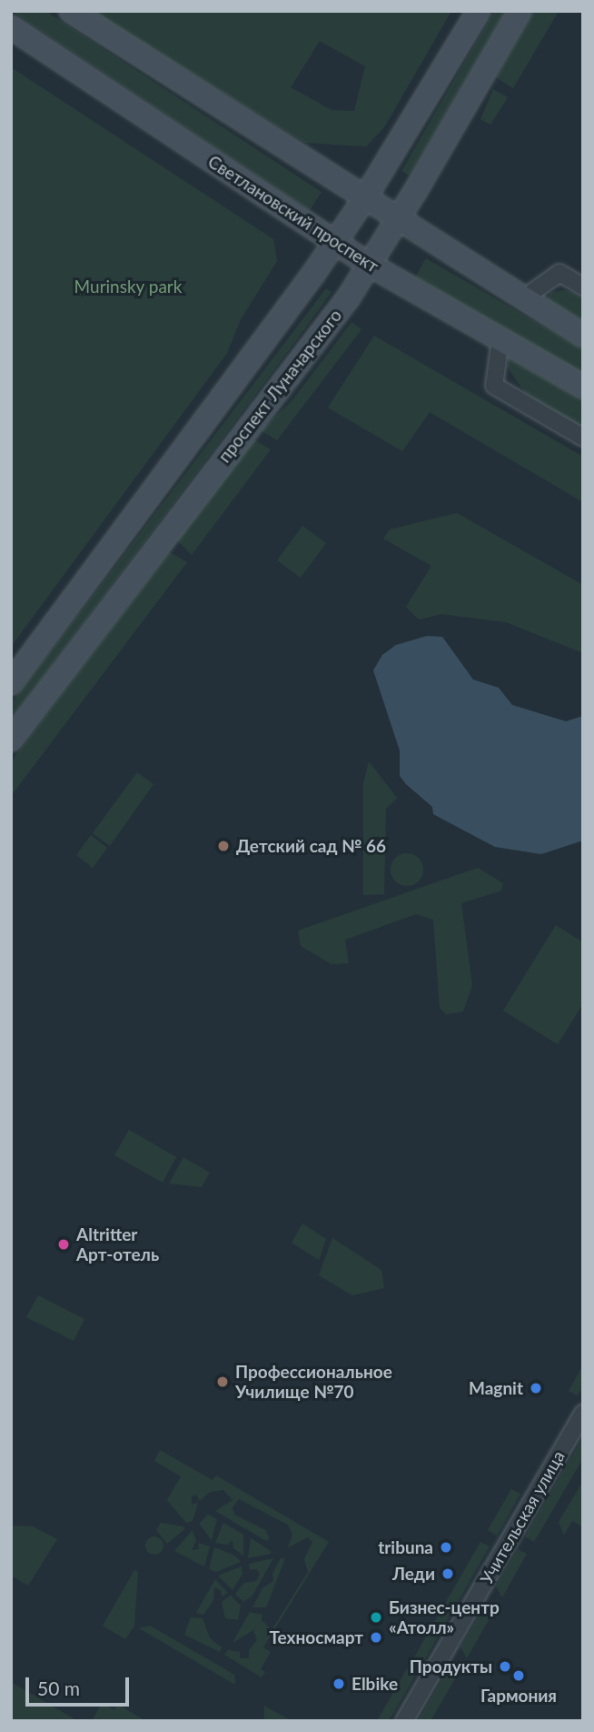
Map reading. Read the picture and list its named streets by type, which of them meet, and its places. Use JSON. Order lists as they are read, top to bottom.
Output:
{
  "streets": {
    "main road": ["Светлановский проспект", "проспект Луначарского"],
    "street": ["Учительская улица"]
  },
  "crossings": [
    ["Светлановский проспект", "проспект Луначарского"]
  ],
  "parks": ["Murinsky park"],
  "places": [
    "Детский сад № 66",
    "Altritter Арт-отель",
    "Профессиональное Училище №70",
    "Magnit",
    "tribuna",
    "Леди",
    "Бизнес-центр «Атолл»",
    "Техносмарт",
    "Продукты",
    "Гармония",
    "Elbike"
  ],
  "scale_bar": "50 m"
}
